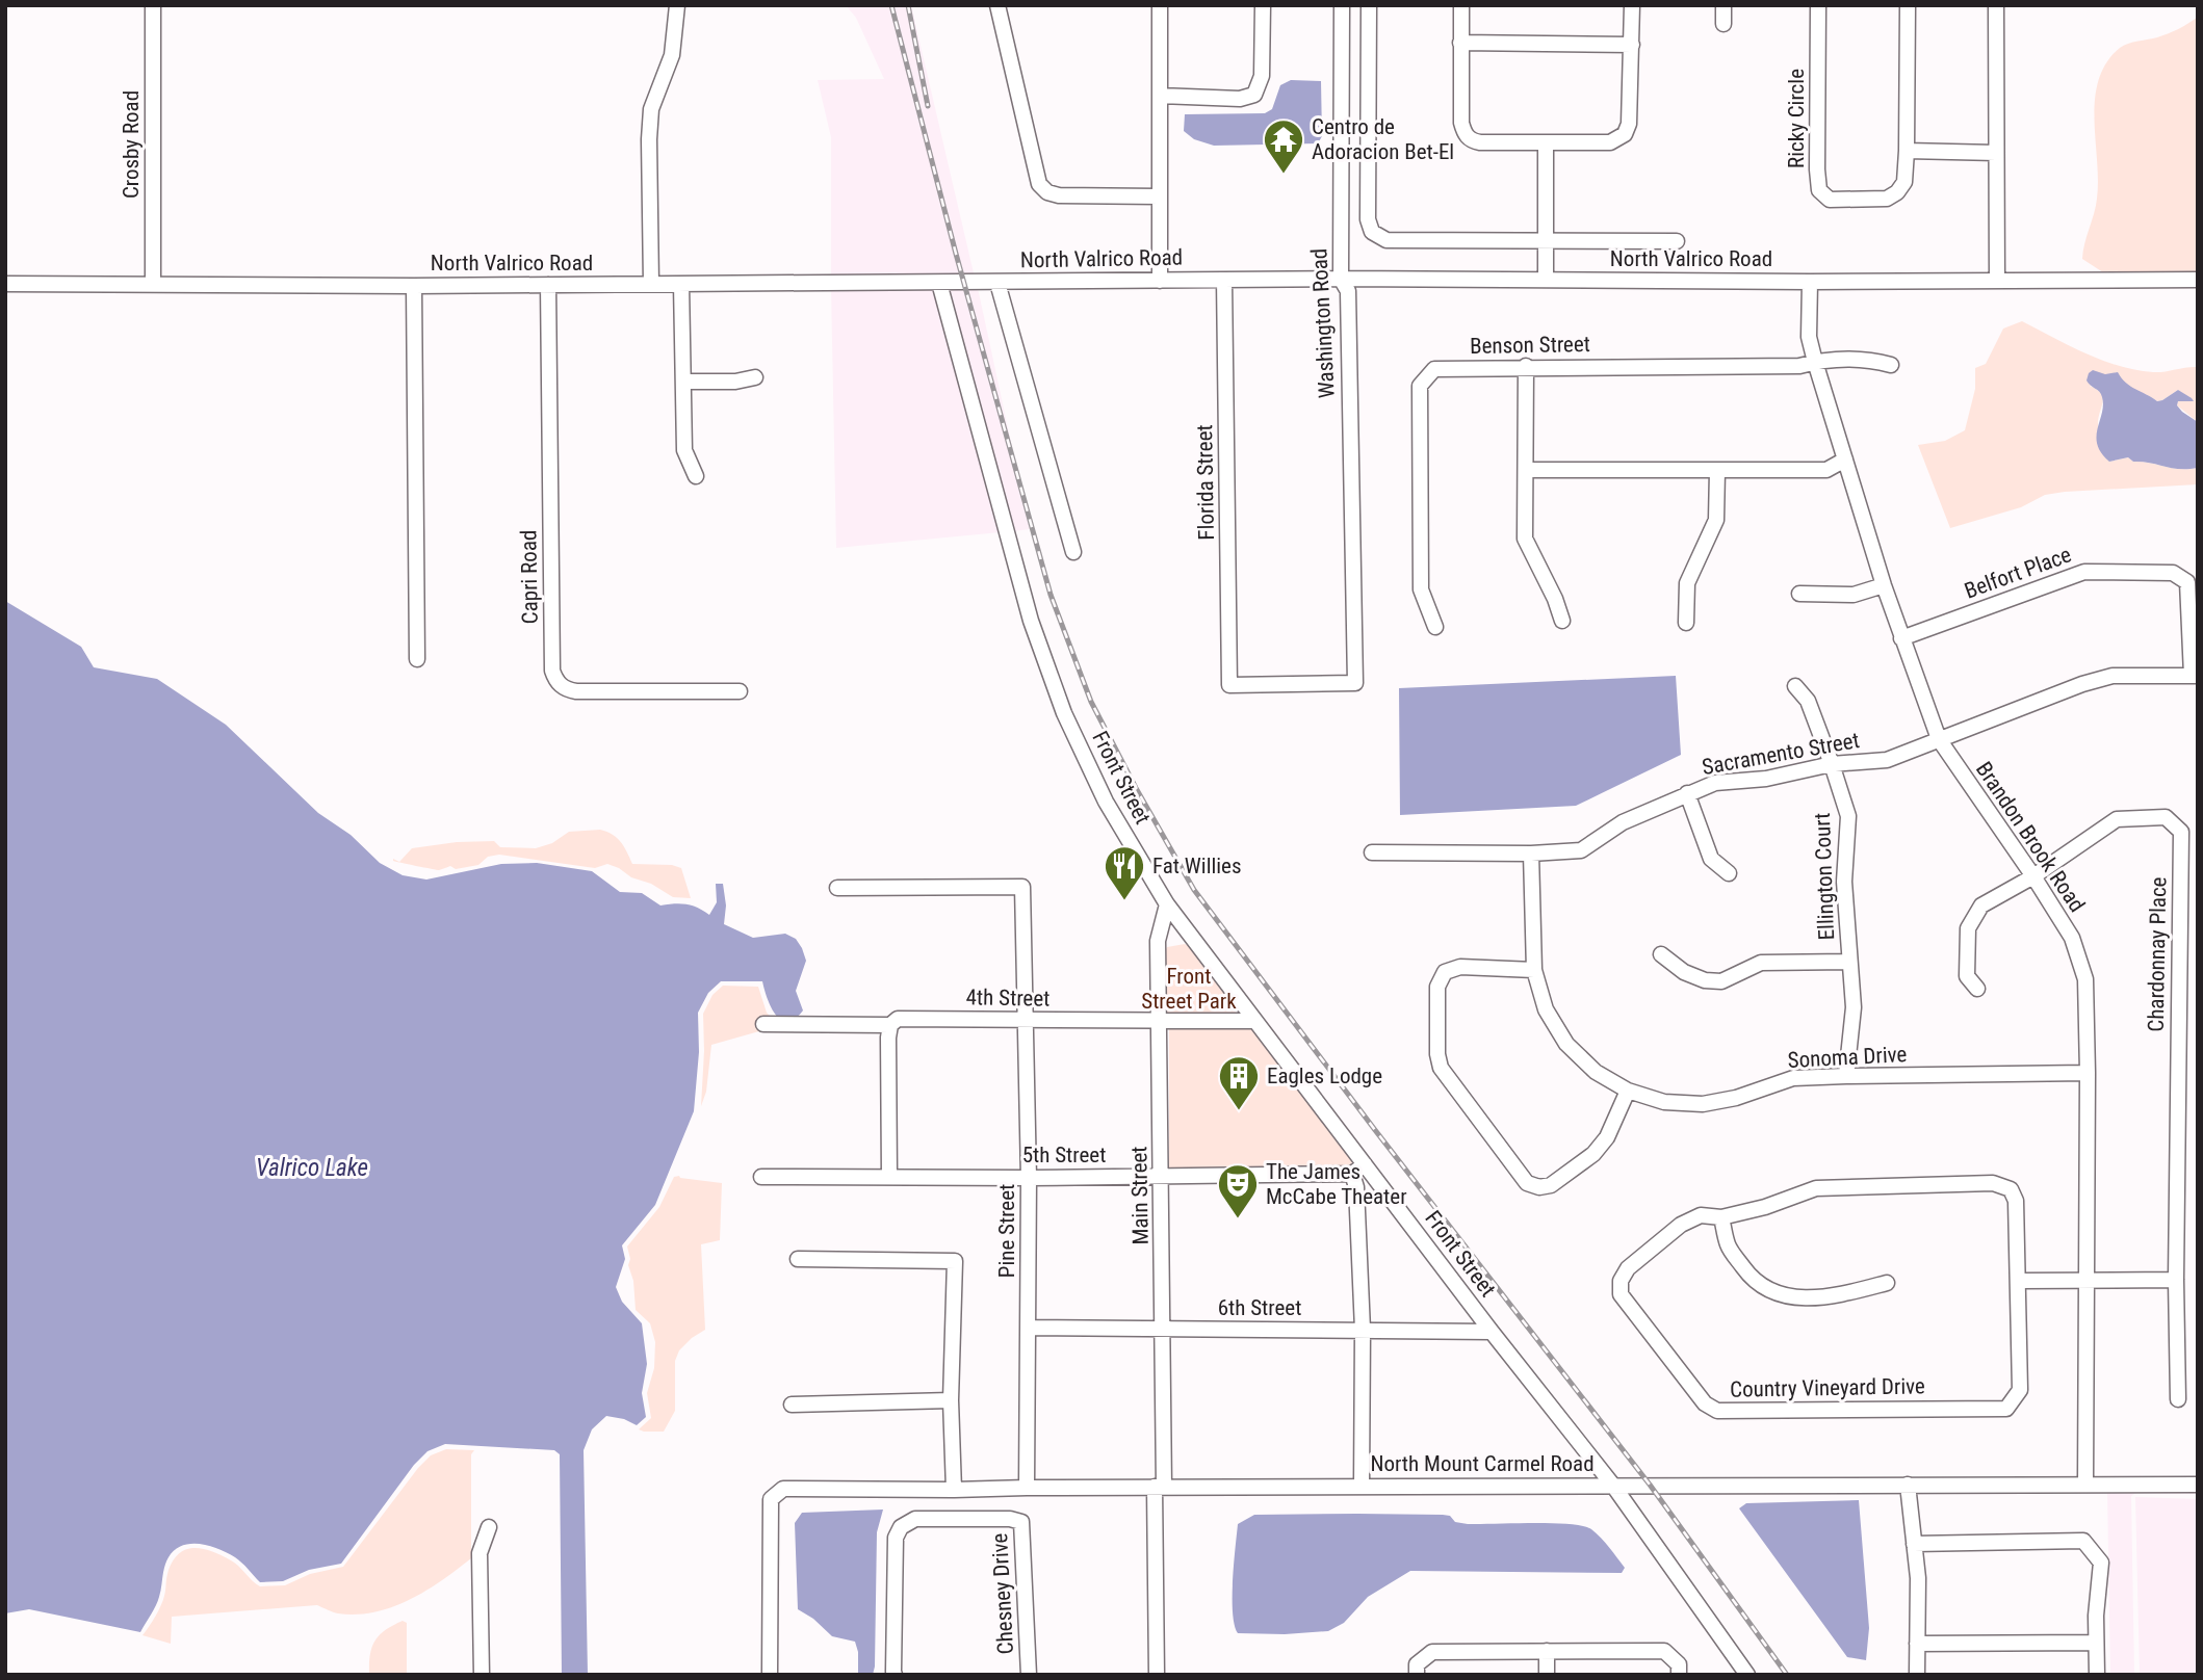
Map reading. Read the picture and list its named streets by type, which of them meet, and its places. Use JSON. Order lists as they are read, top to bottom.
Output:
{
  "streets": {
    "street": [
      "Ricky Circle",
      "Crosby Road",
      "North Valrico Road",
      "Washington Road",
      "Benson Street",
      "Florida Street",
      "Belfort Place",
      "Capri Road",
      "Sacramento Street",
      "Front Street",
      "Brandon Brook Road",
      "Ellington Court",
      "Chardonnay Place",
      "4th Street",
      "Sonoma Drive",
      "5th Street",
      "Main Street",
      "Pine Street",
      "6th Street",
      "Country Vineyard Drive",
      "North Mount Carmel Road",
      "Chesney Drive"
    ]
  },
  "crossings": [
    ["Crosby Road", "North Valrico Road"],
    ["North Valrico Road", "Washington Road"],
    ["North Valrico Road", "Florida Street"],
    ["North Valrico Road", "Capri Road"],
    ["North Valrico Road", "Front Street"],
    ["North Valrico Road", "Brandon Brook Road"],
    ["Washington Road", "Florida Street"],
    ["Benson Street", "Brandon Brook Road"],
    ["Belfort Place", "Sacramento Street"],
    ["Belfort Place", "Brandon Brook Road"],
    ["Sacramento Street", "Brandon Brook Road"],
    ["Sacramento Street", "Ellington Court"],
    ["Sacramento Street", "Sonoma Drive"],
    ["Front Street", "4th Street"],
    ["Front Street", "5th Street"],
    ["Front Street", "Main Street"],
    ["Front Street", "6th Street"],
    ["Front Street", "North Mount Carmel Road"],
    ["Brandon Brook Road", "Chardonnay Place"],
    ["Brandon Brook Road", "Sonoma Drive"],
    ["Brandon Brook Road", "North Mount Carmel Road"],
    ["Ellington Court", "Sonoma Drive"],
    ["4th Street", "Main Street"],
    ["4th Street", "Pine Street"],
    ["5th Street", "Main Street"],
    ["5th Street", "Pine Street"],
    ["Main Street", "6th Street"],
    ["Main Street", "North Mount Carmel Road"],
    ["Pine Street", "6th Street"],
    ["Pine Street", "North Mount Carmel Road"]
  ],
  "water": ["Valrico Lake"],
  "parks": ["Front Street Park"],
  "places": {
    "temple": ["Centro de Adoracion Bet-El"],
    "restaurant": ["Fat Willies"],
    "building": ["Eagles Lodge"],
    "theatre": ["The James McCabe Theater"]
  }
}
